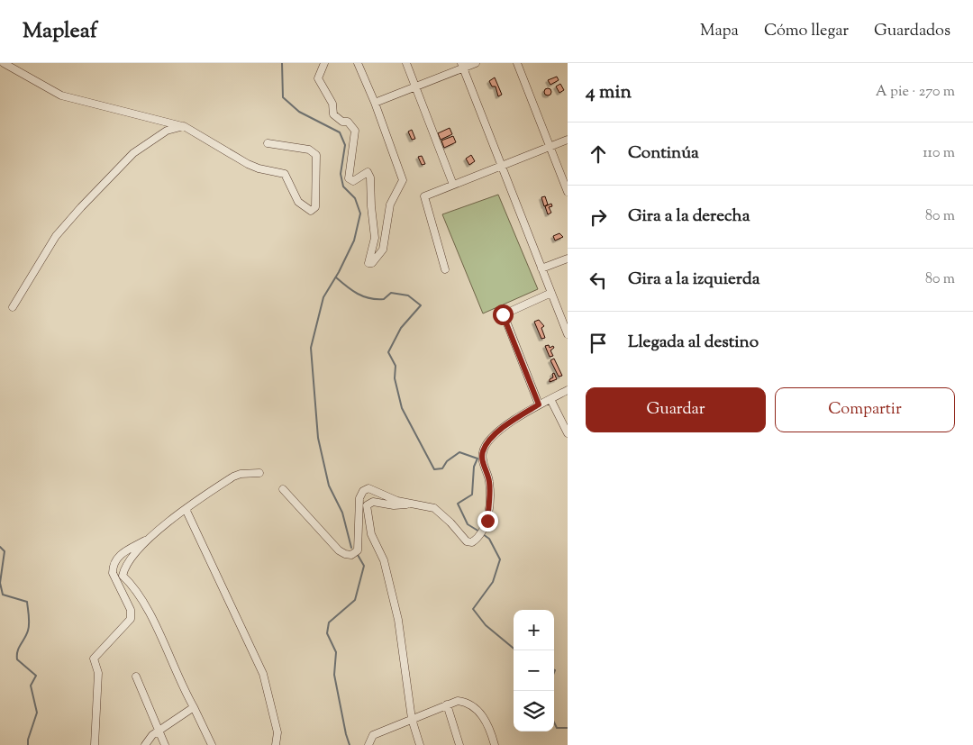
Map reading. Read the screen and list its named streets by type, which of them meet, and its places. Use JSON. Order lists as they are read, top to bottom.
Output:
{
  "page": {
    "header": "Mapleaf",
    "nav": ["Mapa", "Cómo llegar", "Guardados"],
    "heading": ["4 min", "A pie · 270 m"],
    "list": [
      ["Continúa", "110 m"],
      ["Gira a la derecha", "80 m"],
      ["Gira a la izquierda", "80 m"],
      "Llegada al destino"
    ],
    "buttons": ["Guardar", "Compartir"],
    "map_buttons": ["+", "−"]
  }
}
